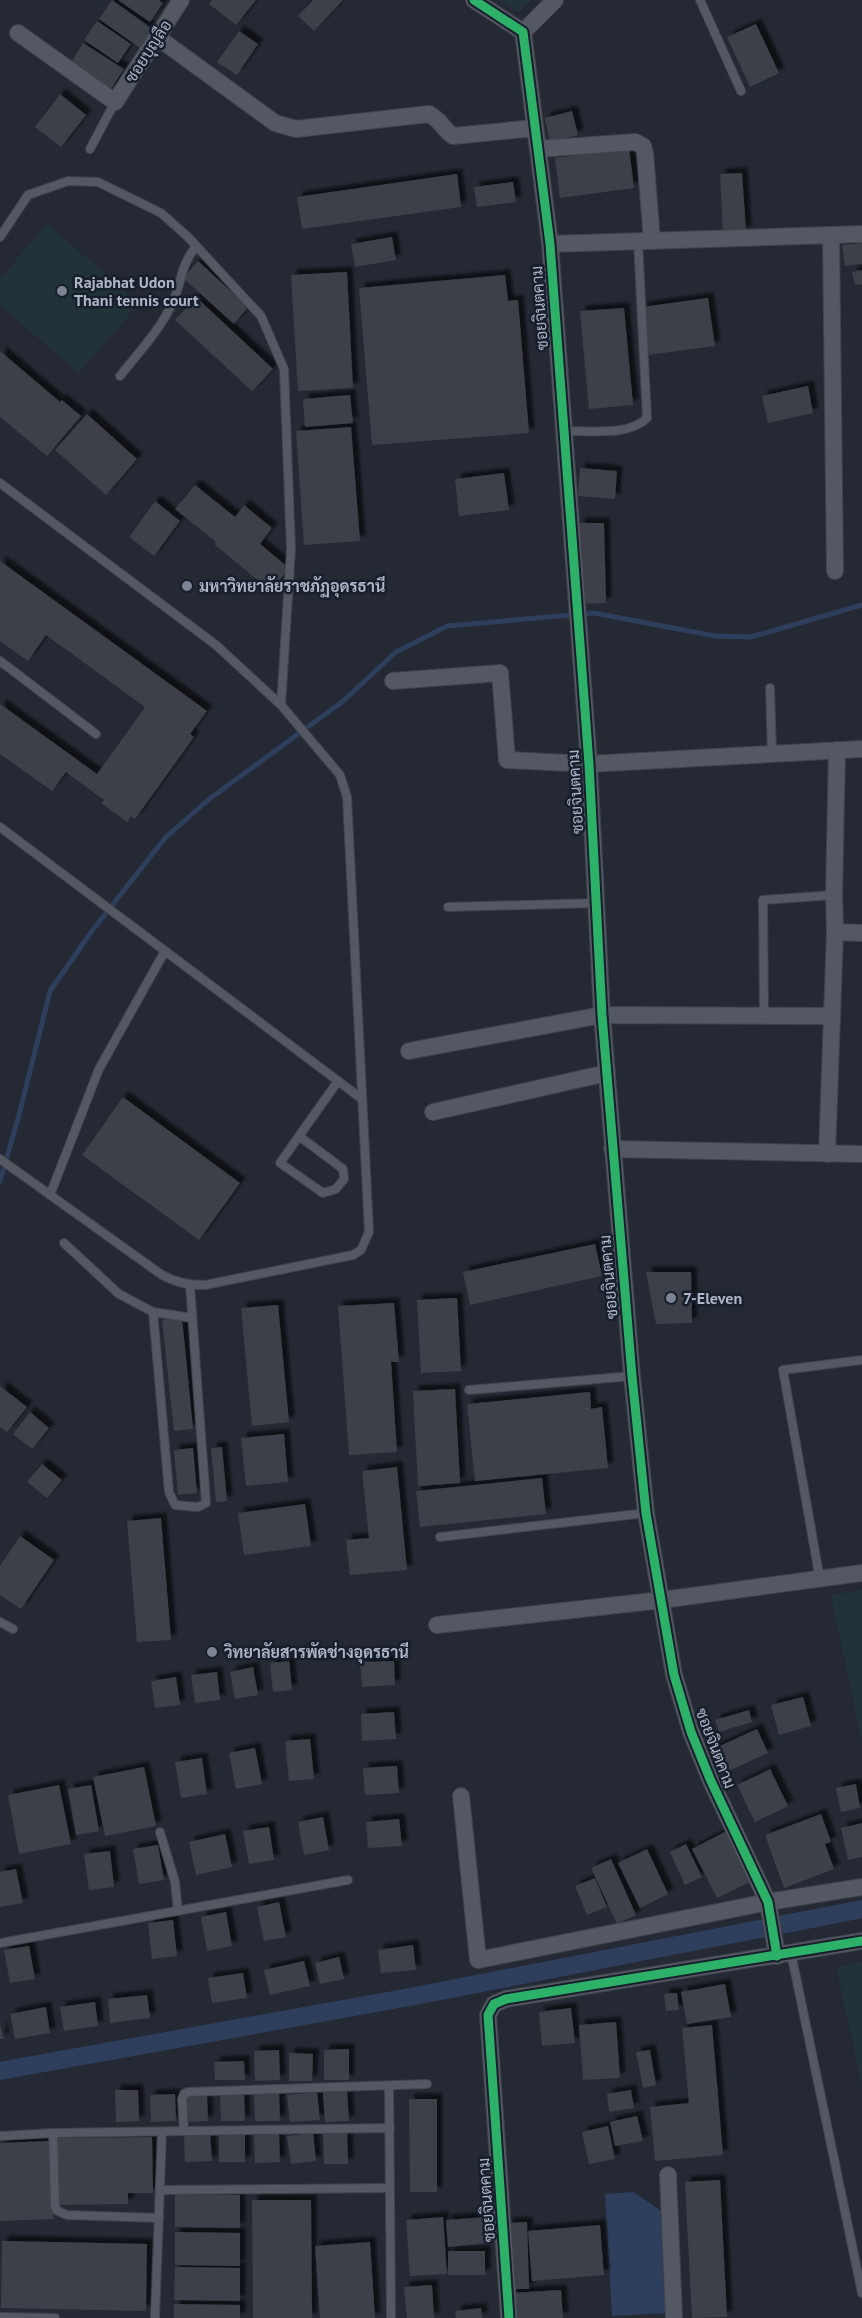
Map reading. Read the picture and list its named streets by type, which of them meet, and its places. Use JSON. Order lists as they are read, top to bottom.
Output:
{
  "streets": {
    "street": ["ซอยบุญลือ", "ซอยจินตคาม"]
  },
  "places": [
    "Rajabhat Udon Thani tennis court",
    "มหาวิทยาลัยราชภัฏอุดรธานี",
    "7-Eleven",
    "วิทยาลัยสารพัดช่างอุดรธานี"
  ]
}
